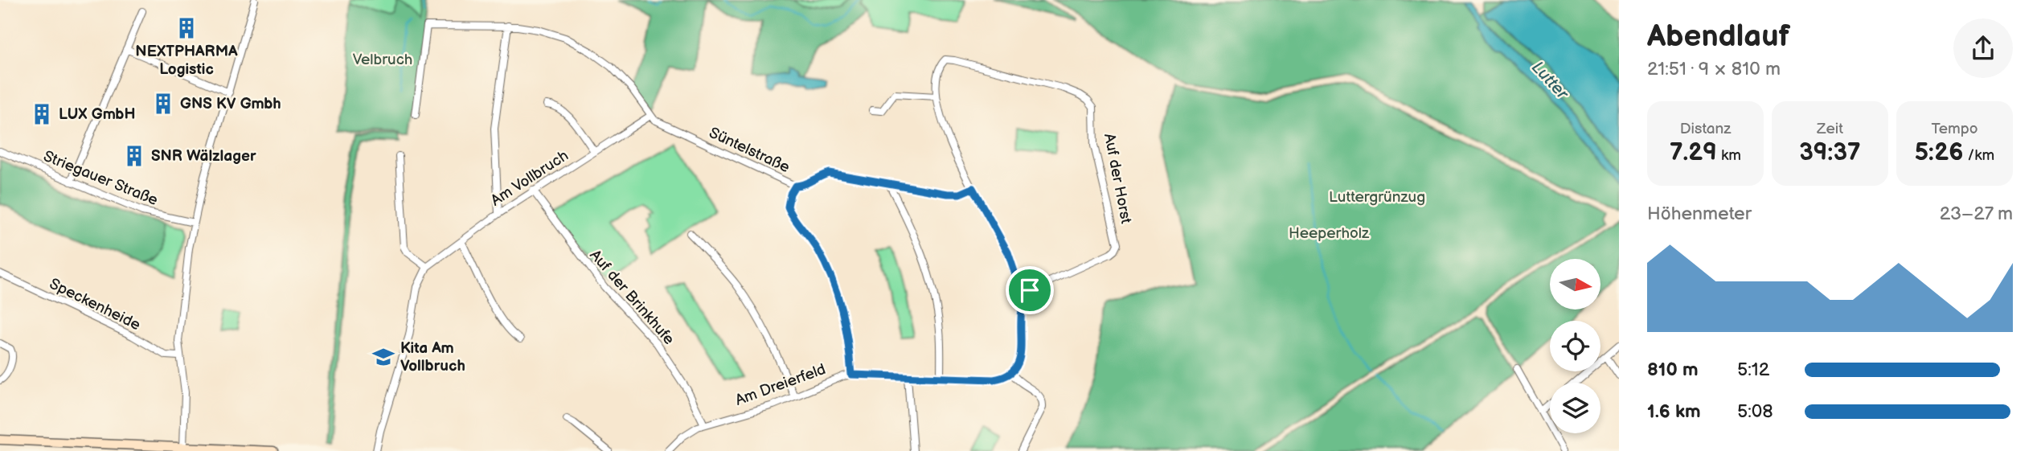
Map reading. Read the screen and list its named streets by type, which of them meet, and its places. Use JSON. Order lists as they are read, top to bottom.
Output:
{
  "streets": {
    "street": [
      "Süntelstraße",
      "Striegauer Straße",
      "Am Vollbruch",
      "Auf der Horst",
      "Auf der Brinkhufe",
      "Speckenheide",
      "Am Dreierfeld"
    ]
  },
  "crossings": [
    ["Süntelstraße", "Am Vollbruch"],
    ["Am Vollbruch", "Auf der Brinkhufe"],
    ["Auf der Brinkhufe", "Am Dreierfeld"]
  ],
  "water": ["Lutter"],
  "parks": ["Velbruch", "Luttergrünzug", "Heeperholz"],
  "places": {
    "building": [
      "NEXTPHARMA Logistic",
      "GNS KV Gmbh",
      "LUX GmbH",
      "SNR Wälzlager"
    ],
    "school or university": ["Kita Am Vollbruch"]
  },
  "north": "right",
  "page": {
    "heading": ["Abendlauf", "21:51 · 9 × 810 m"],
    "stats": [
      ["Distanz", "7.29 km"],
      ["Zeit", "39:37"],
      ["Tempo", "5:26 /km"]
    ],
    "chart": ["Höhenmeter", "23–27 m"],
    "list": [
      {
        "name": "810 m",
        "note": "5:12"
      },
      {
        "name": "1.6 km",
        "note": "5:08"
      }
    ]
  }
}
